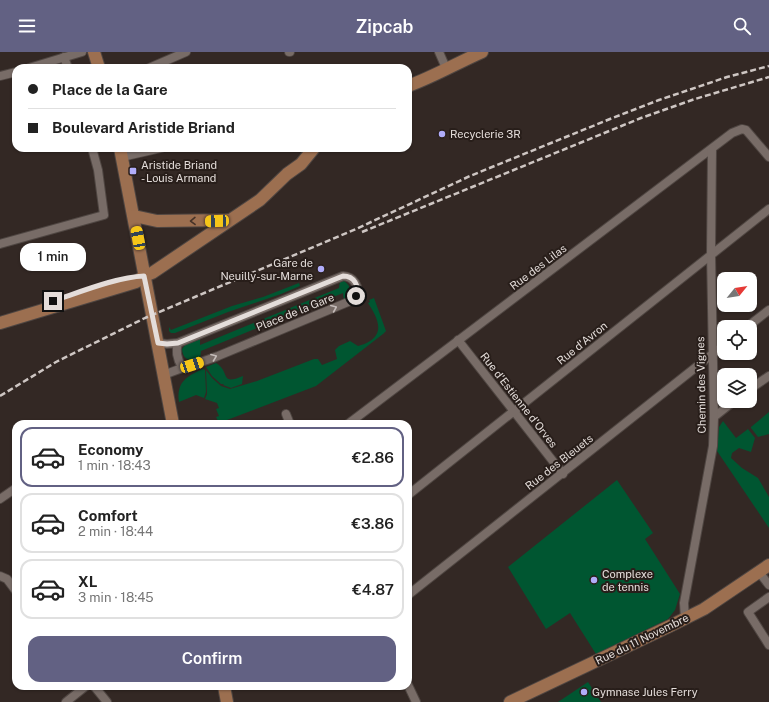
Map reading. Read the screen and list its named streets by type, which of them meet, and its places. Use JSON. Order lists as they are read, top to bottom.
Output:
{
  "streets": {
    "main road": ["Rue du 11 Novembre"],
    "street": [
      "Rue des Lilas",
      "Place de la Gare",
      "Rue d'Avron",
      "Chemin des Vignes",
      "Rue d'Estienne d'Orves",
      "Rue des Bleuets"
    ]
  },
  "crossings": [
    ["Rue des Lilas", "Chemin des Vignes"],
    ["Rue des Lilas", "Rue d'Estienne d'Orves"],
    ["Rue d'Avron", "Chemin des Vignes"],
    ["Rue d'Avron", "Rue d'Estienne d'Orves"],
    ["Chemin des Vignes", "Rue des Bleuets"],
    ["Chemin des Vignes", "Rue du 11 Novembre"],
    ["Rue d'Estienne d'Orves", "Rue des Bleuets"]
  ],
  "places": {
    "other": [
      "Recyclerie 3R",
      "Gare de Neuilly-sur-Marne",
      "Complexe de tennis",
      "Gymnase Jules Ferry"
    ],
    "transit": ["Aristide Briand - Louis Armand"]
  },
  "north": "top right",
  "page": {
    "header": "Zipcab",
    "banner": ["Place de la Gare", "Boulevard Aristide Briand"],
    "bubble": "1 min",
    "list": [
      {
        "name": "Economy",
        "note": "1 min · 18:43",
        "value": "€2.86"
      },
      {
        "name": "Comfort",
        "note": "2 min · 18:44",
        "value": "€3.86"
      },
      {
        "name": "XL",
        "note": "3 min · 18:45",
        "value": "€4.87"
      }
    ],
    "buttons": "Confirm"
  }
}
